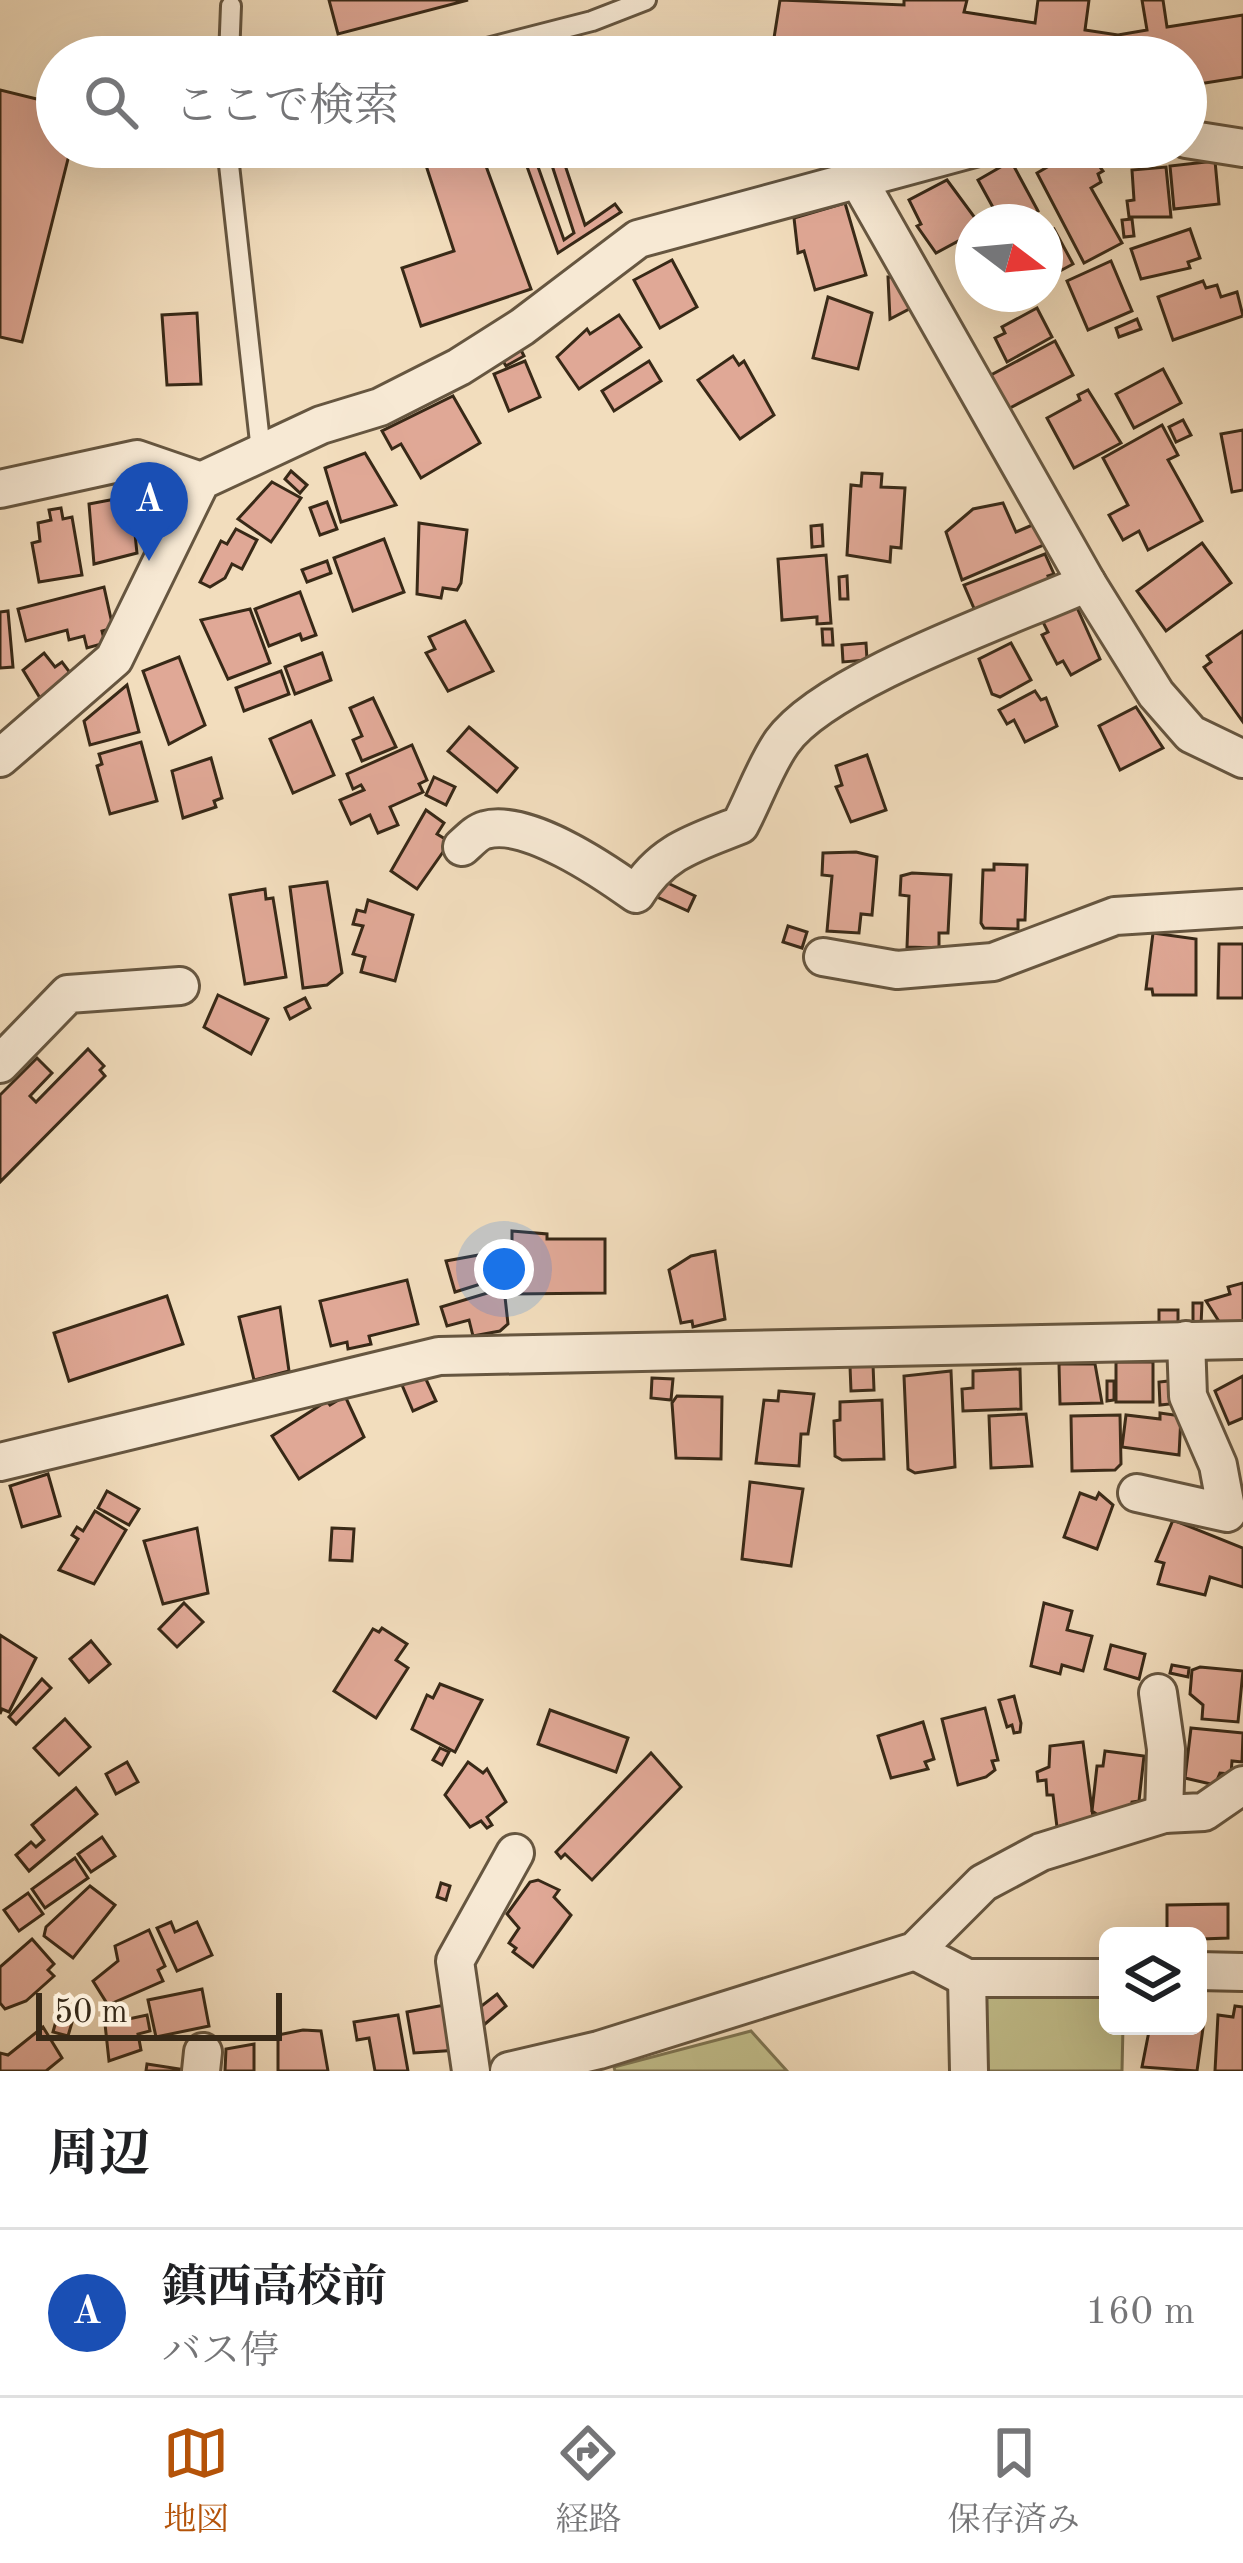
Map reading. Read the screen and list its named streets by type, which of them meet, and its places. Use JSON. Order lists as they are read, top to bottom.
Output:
{
  "scale_bar": "50 m",
  "north": "right",
  "page": {
    "search": "ここで検索",
    "pins": "A",
    "scale": "50 m",
    "heading": "周辺",
    "list": [
      {
        "mark": "A",
        "name": "鎮西高校前",
        "note": "バス停",
        "value": "160 m"
      }
    ],
    "nav": ["地図", "経路", "保存済み"]
  }
}
